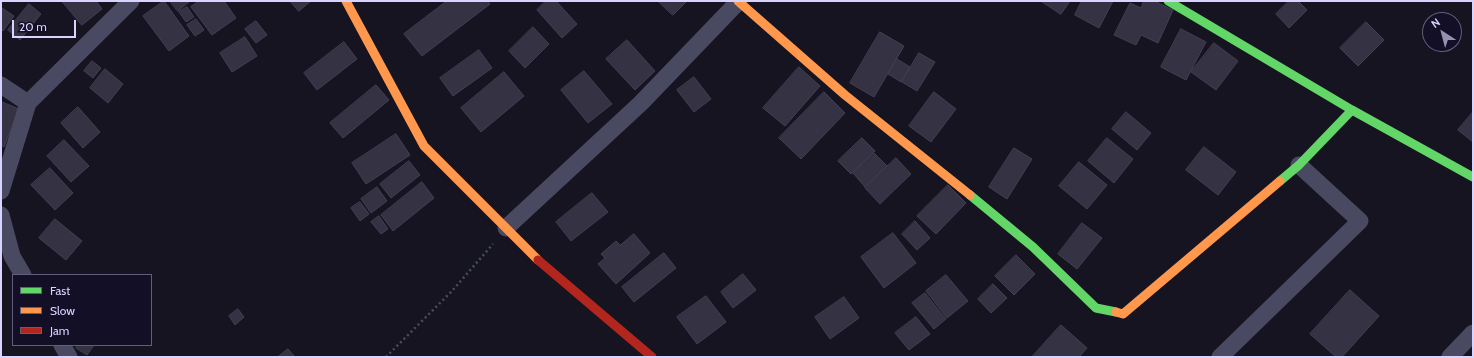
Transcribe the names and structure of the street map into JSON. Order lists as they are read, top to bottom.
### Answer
{
  "legend": ["Fast", "Slow", "Jam"],
  "scale_bar": "20 m",
  "north": "top left"
}
